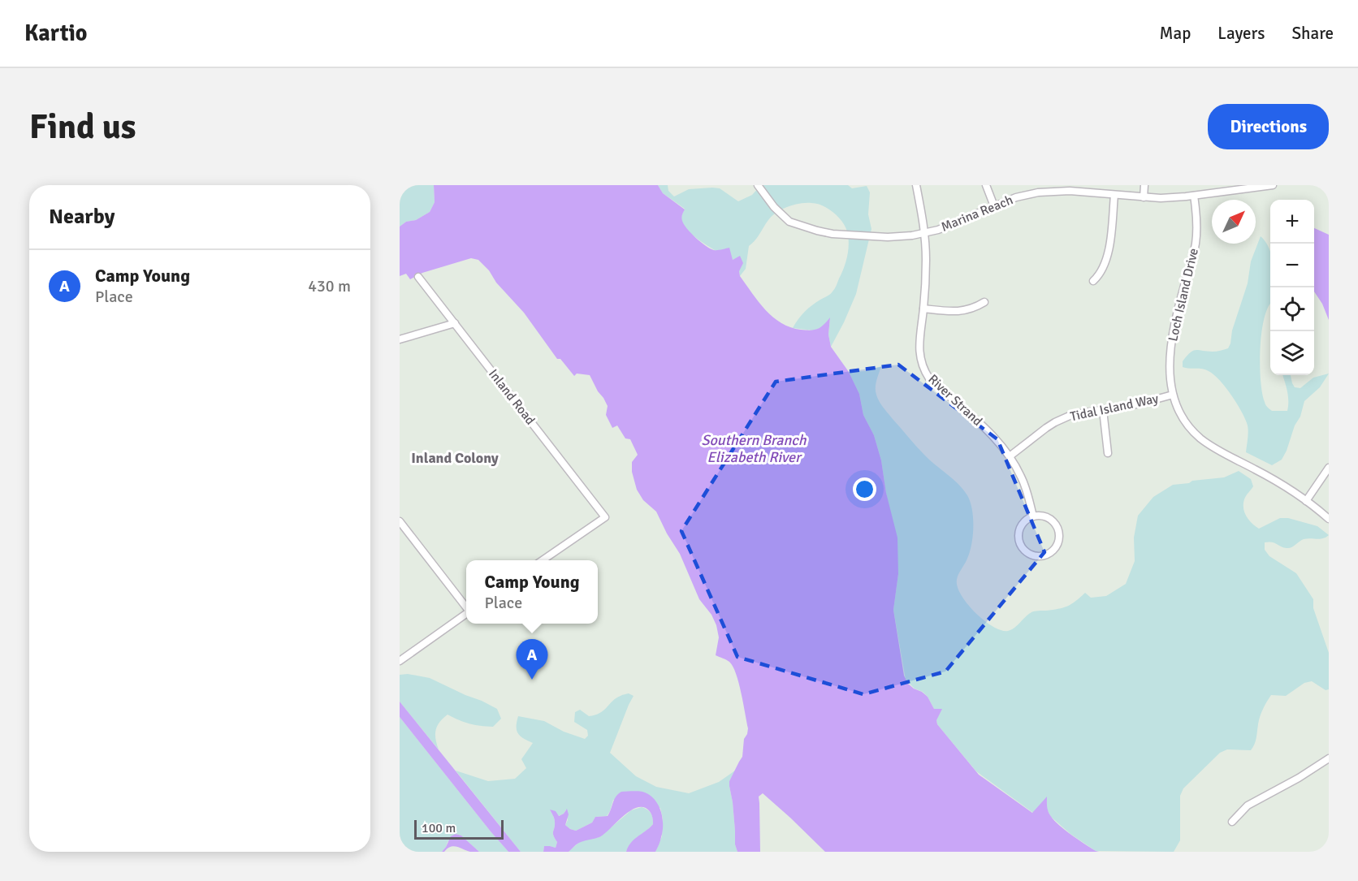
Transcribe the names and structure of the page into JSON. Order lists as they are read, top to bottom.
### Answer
{
  "streets": {
    "street": [
      "Marina Reach",
      "Loch Island Drive",
      "Inland Road",
      "River Strand",
      "Tidal Island Way"
    ]
  },
  "crossings": [
    ["Marina Reach", "Loch Island Drive"],
    ["Marina Reach", "River Strand"],
    ["Loch Island Drive", "Tidal Island Way"],
    ["River Strand", "Tidal Island Way"]
  ],
  "districts": ["Inland Colony"],
  "water": ["Southern Branch Elizabeth River"],
  "scale_bar": "100 m",
  "north": "top right",
  "page": {
    "header": "Kartio",
    "nav": ["Map", "Layers", "Share"],
    "buttons": "Directions",
    "title": "Find us",
    "heading": "Nearby",
    "map_buttons": ["+", "−"],
    "list": [
      {
        "mark": "A",
        "name": "Camp Young",
        "note": "Place",
        "value": "430 m"
      }
    ],
    "popup": ["Camp Young", "Place"],
    "pins": "A",
    "scale": "100 m"
  }
}
